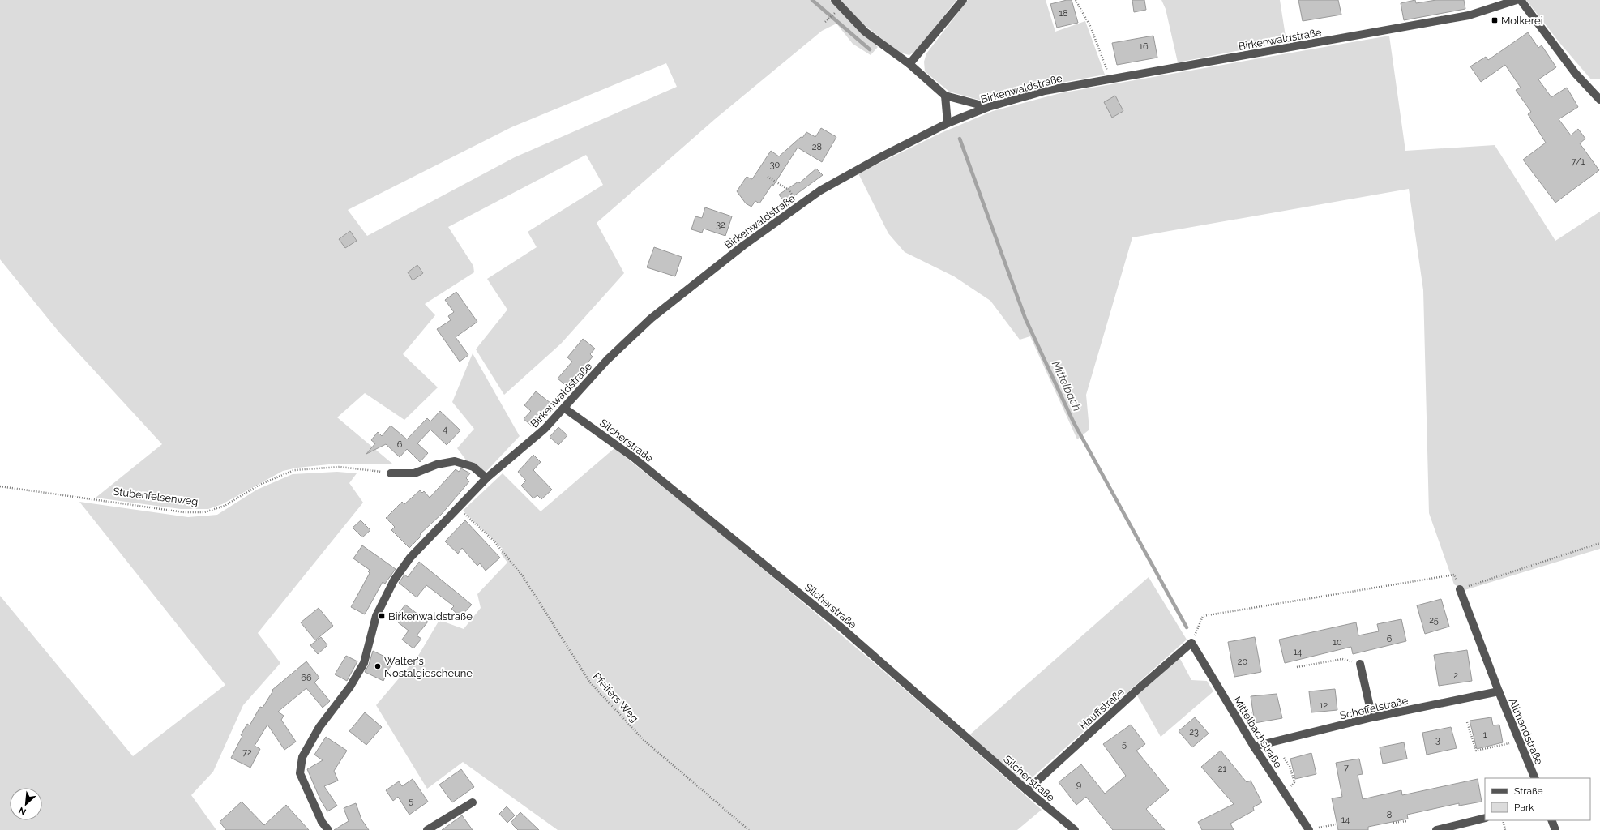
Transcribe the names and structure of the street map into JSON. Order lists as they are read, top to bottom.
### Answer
{
  "streets": {
    "street": [
      "Birkenwaldstraße",
      "Silcherstraße",
      "Scheffelstraße",
      "Hauffstraße",
      "Allmandstraße",
      "Mittelbachstraße"
    ],
    "path": ["Stubenfelsenweg", "Pfeifers Weg"]
  },
  "crossings": [
    ["Birkenwaldstraße", "Silcherstraße"],
    ["Birkenwaldstraße", "Pfeifers Weg"],
    ["Silcherstraße", "Hauffstraße"],
    ["Scheffelstraße", "Allmandstraße"],
    ["Scheffelstraße", "Mittelbachstraße"],
    ["Hauffstraße", "Mittelbachstraße"]
  ],
  "water": ["Mittelbach"],
  "places": {
    "transit": ["Molkerei", "Birkenwaldstraße"],
    "other": ["Walter's Nostalgiescheune"]
  },
  "house_numbers": [
    "18",
    "16",
    "28",
    "7/1",
    "30",
    "32",
    "4",
    "6",
    "25",
    "6",
    "10",
    "14",
    "20",
    "2",
    "66",
    "12",
    "23",
    "1",
    "3",
    "5",
    "72",
    "7",
    "21",
    "9",
    "5",
    "8",
    "14"
  ],
  "legend": ["Straße", "Park"],
  "north": "bottom left"
}
